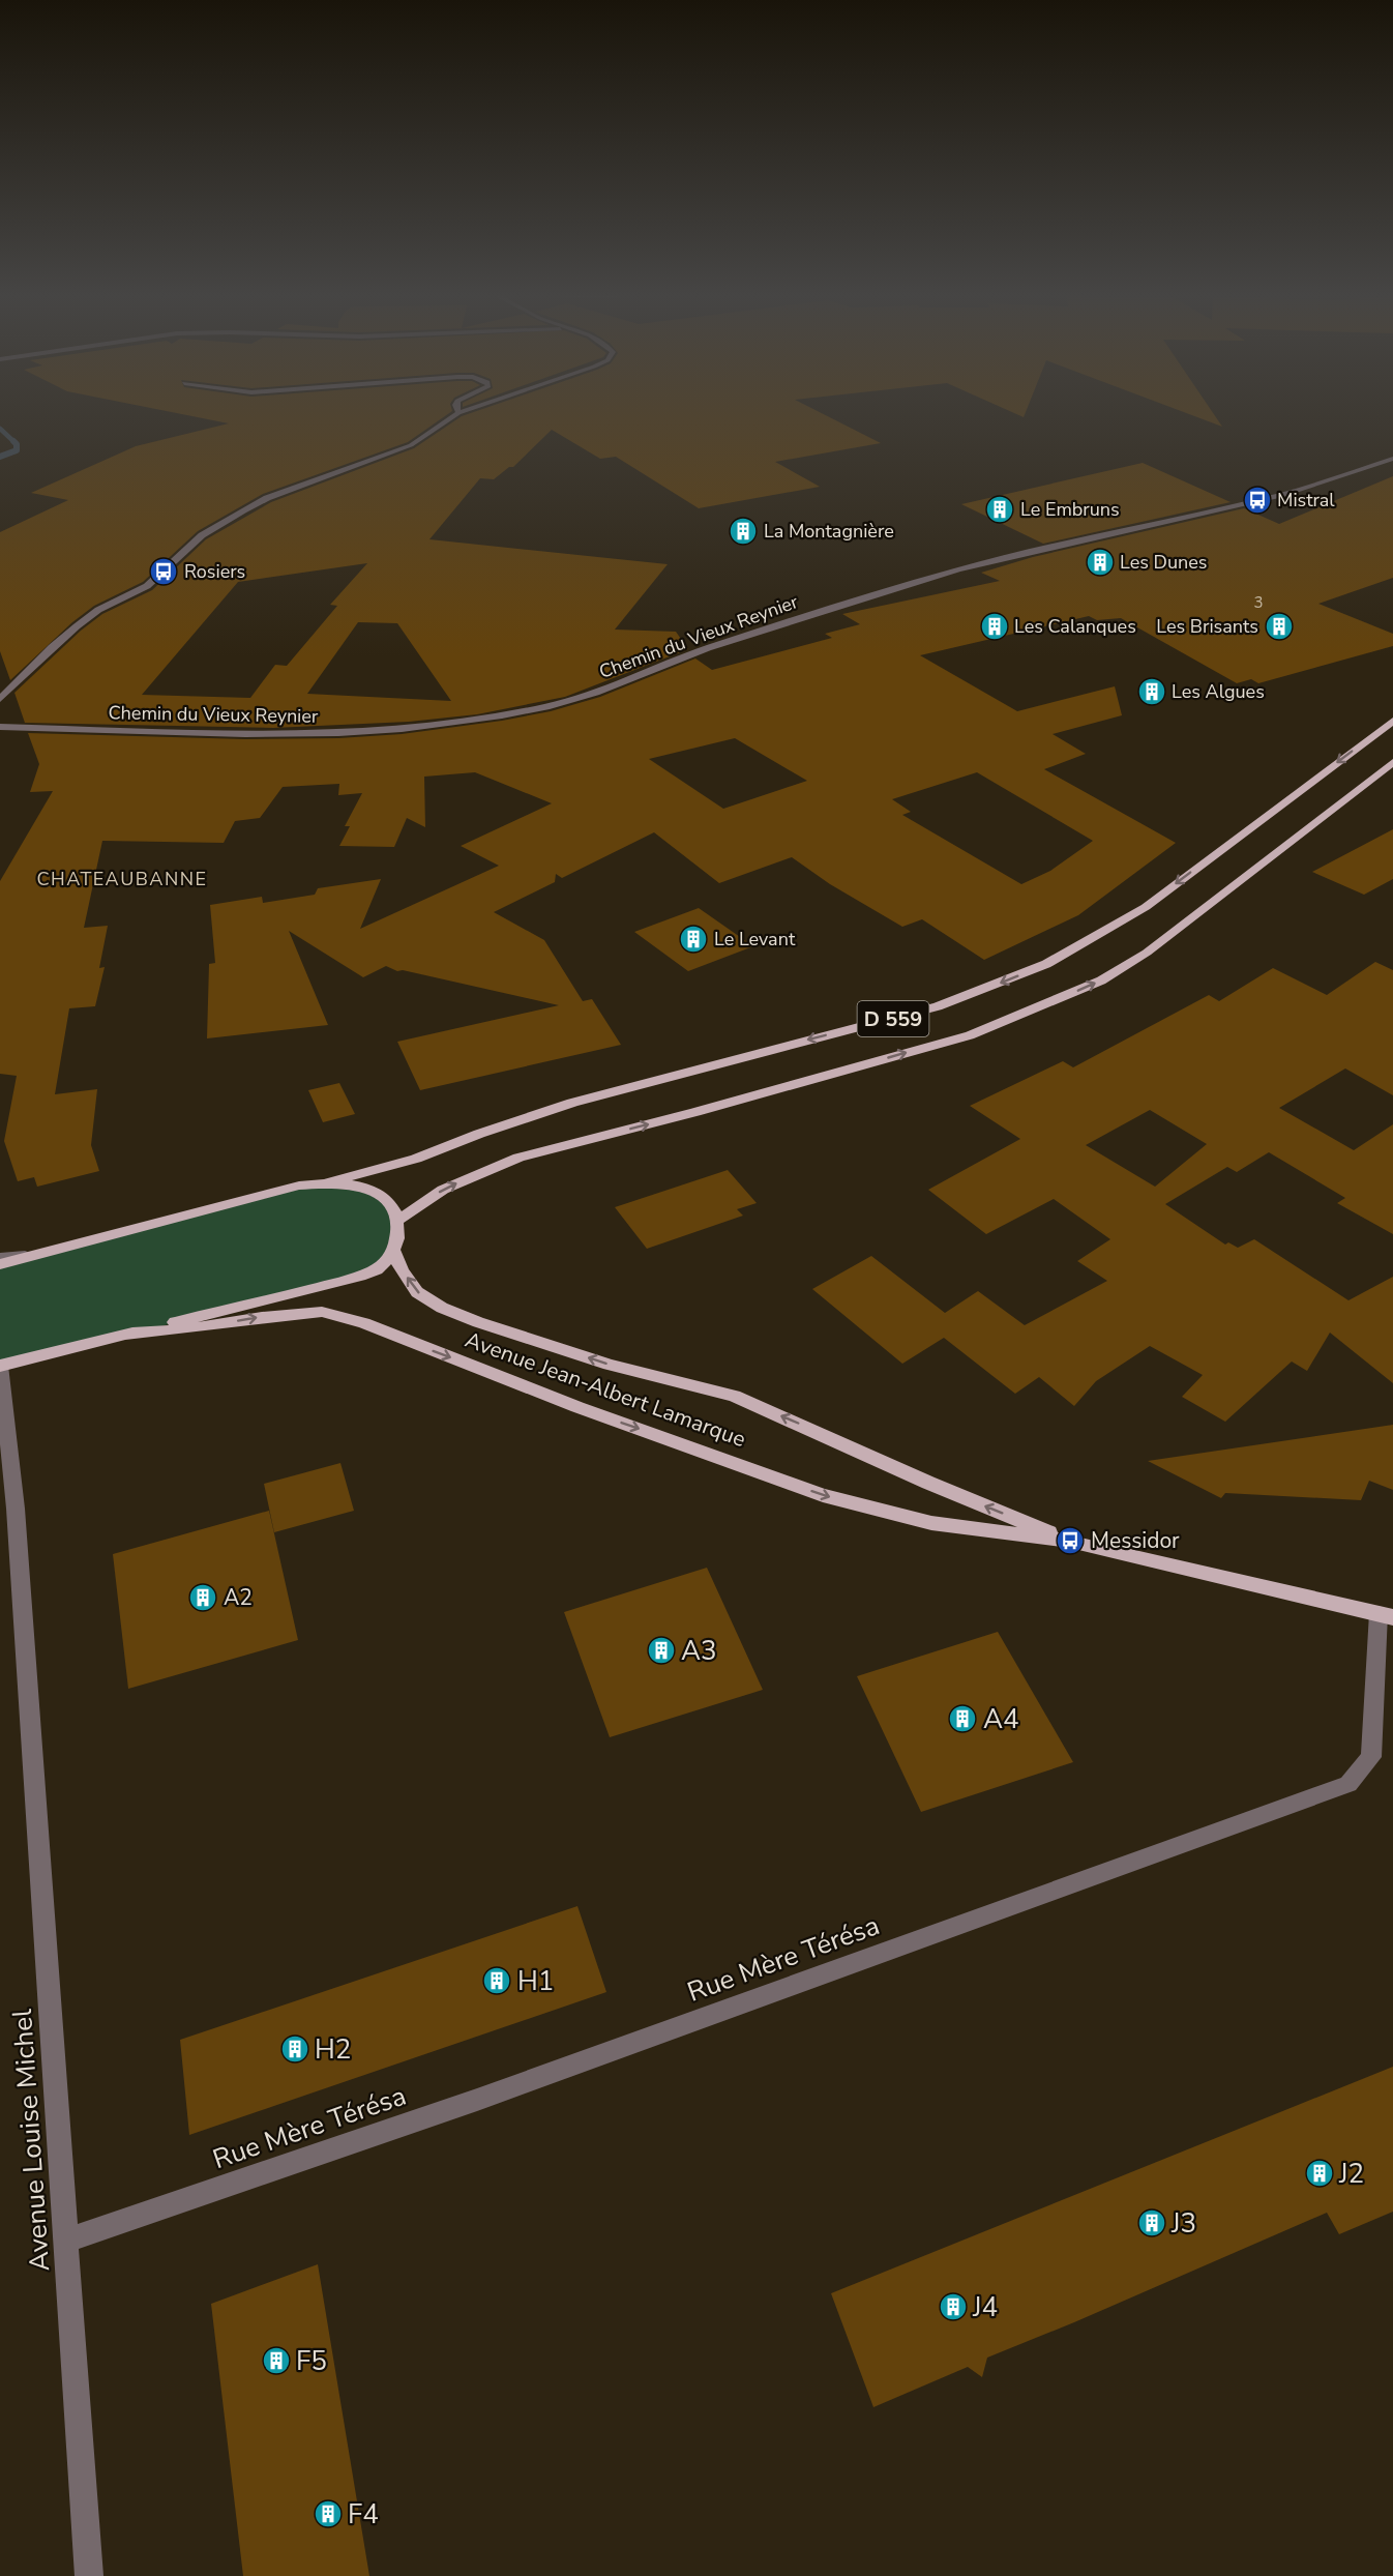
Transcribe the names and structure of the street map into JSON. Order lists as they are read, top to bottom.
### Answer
{
  "streets": {
    "main road": ["D 559", "Avenue Jean-Albert Lamarque"],
    "street": ["Chemin du Vieux Reynier", "Rue Mère Térésa", "Avenue Louise Michel"]
  },
  "crossings": [
    ["Avenue Jean-Albert Lamarque", "Rue Mère Térésa"],
    ["Rue Mère Térésa", "Avenue Louise Michel"]
  ],
  "districts": ["CHATEAUBANNE"],
  "places": {
    "bus stop": ["Mistral", "Rosiers", "Messidor"],
    "building": [
      "Le Embruns",
      "La Montagnière",
      "Les Dunes",
      "Les Calanques",
      "Les Brisants",
      "Les Algues",
      "Le Levant",
      "A2",
      "A3",
      "A4",
      "H1",
      "H2",
      "J2",
      "J3",
      "J4",
      "F5",
      "F4"
    ]
  },
  "house_numbers": ["3"]
}
